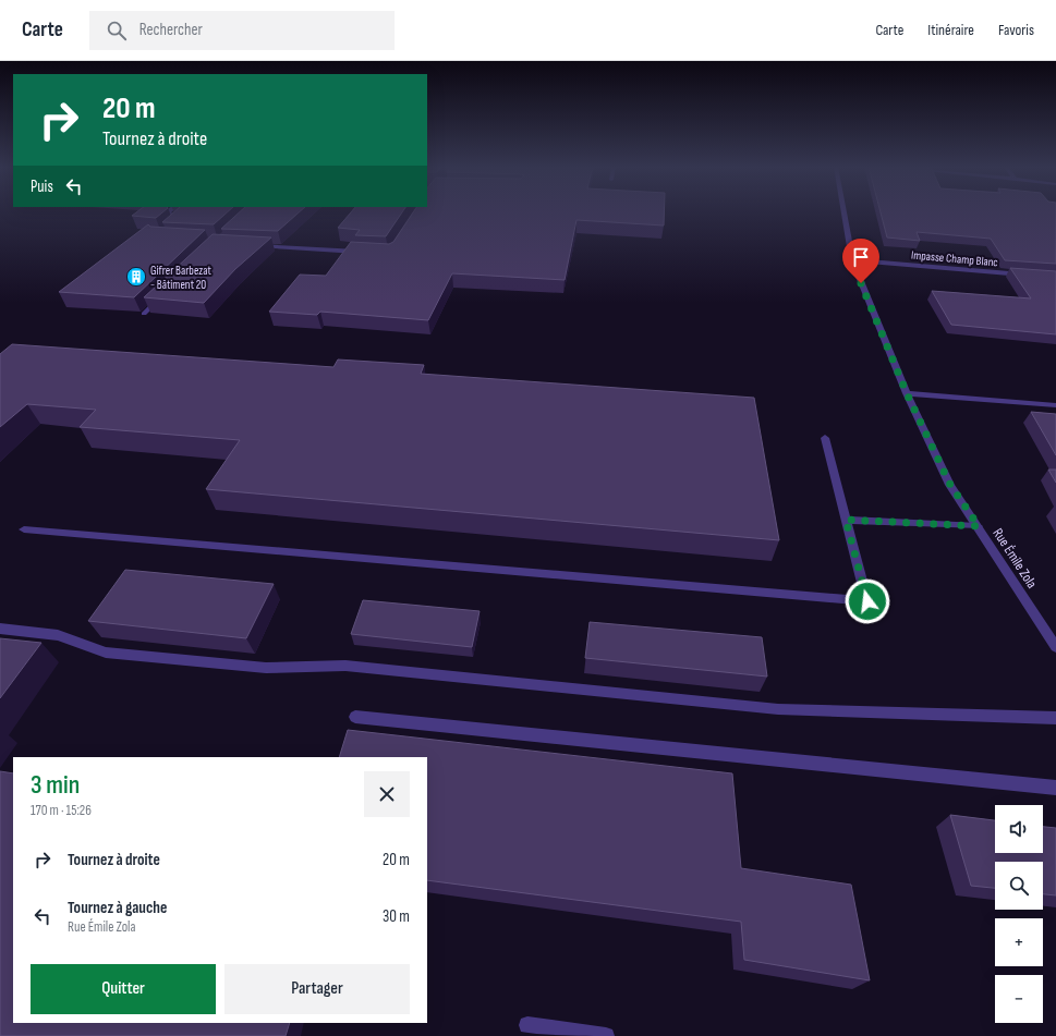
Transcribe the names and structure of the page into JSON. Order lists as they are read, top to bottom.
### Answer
{
  "streets": {
    "street": ["Impasse Champ Blanc", "Rue Émile Zola"]
  },
  "crossings": [
    ["Impasse Champ Blanc", "Rue Émile Zola"]
  ],
  "places": {
    "building": ["Gifrer Barbezat - Bâtiment 20"]
  },
  "page": {
    "header": "Carte",
    "search": "Rechercher",
    "nav": ["Carte", "Itinéraire", "Favoris"],
    "turn": ["20 m", "Tournez à droite"],
    "then": "Puis",
    "heading": ["3 min", "170 m · 15:26"],
    "map_buttons": ["+", "−"],
    "list": [
      {
        "name": "Tournez à droite",
        "value": "20 m"
      },
      {
        "name": "Tournez à gauche",
        "note": "Rue Émile Zola",
        "value": "30 m"
      }
    ],
    "buttons": ["Quitter", "Partager"]
  }
}
